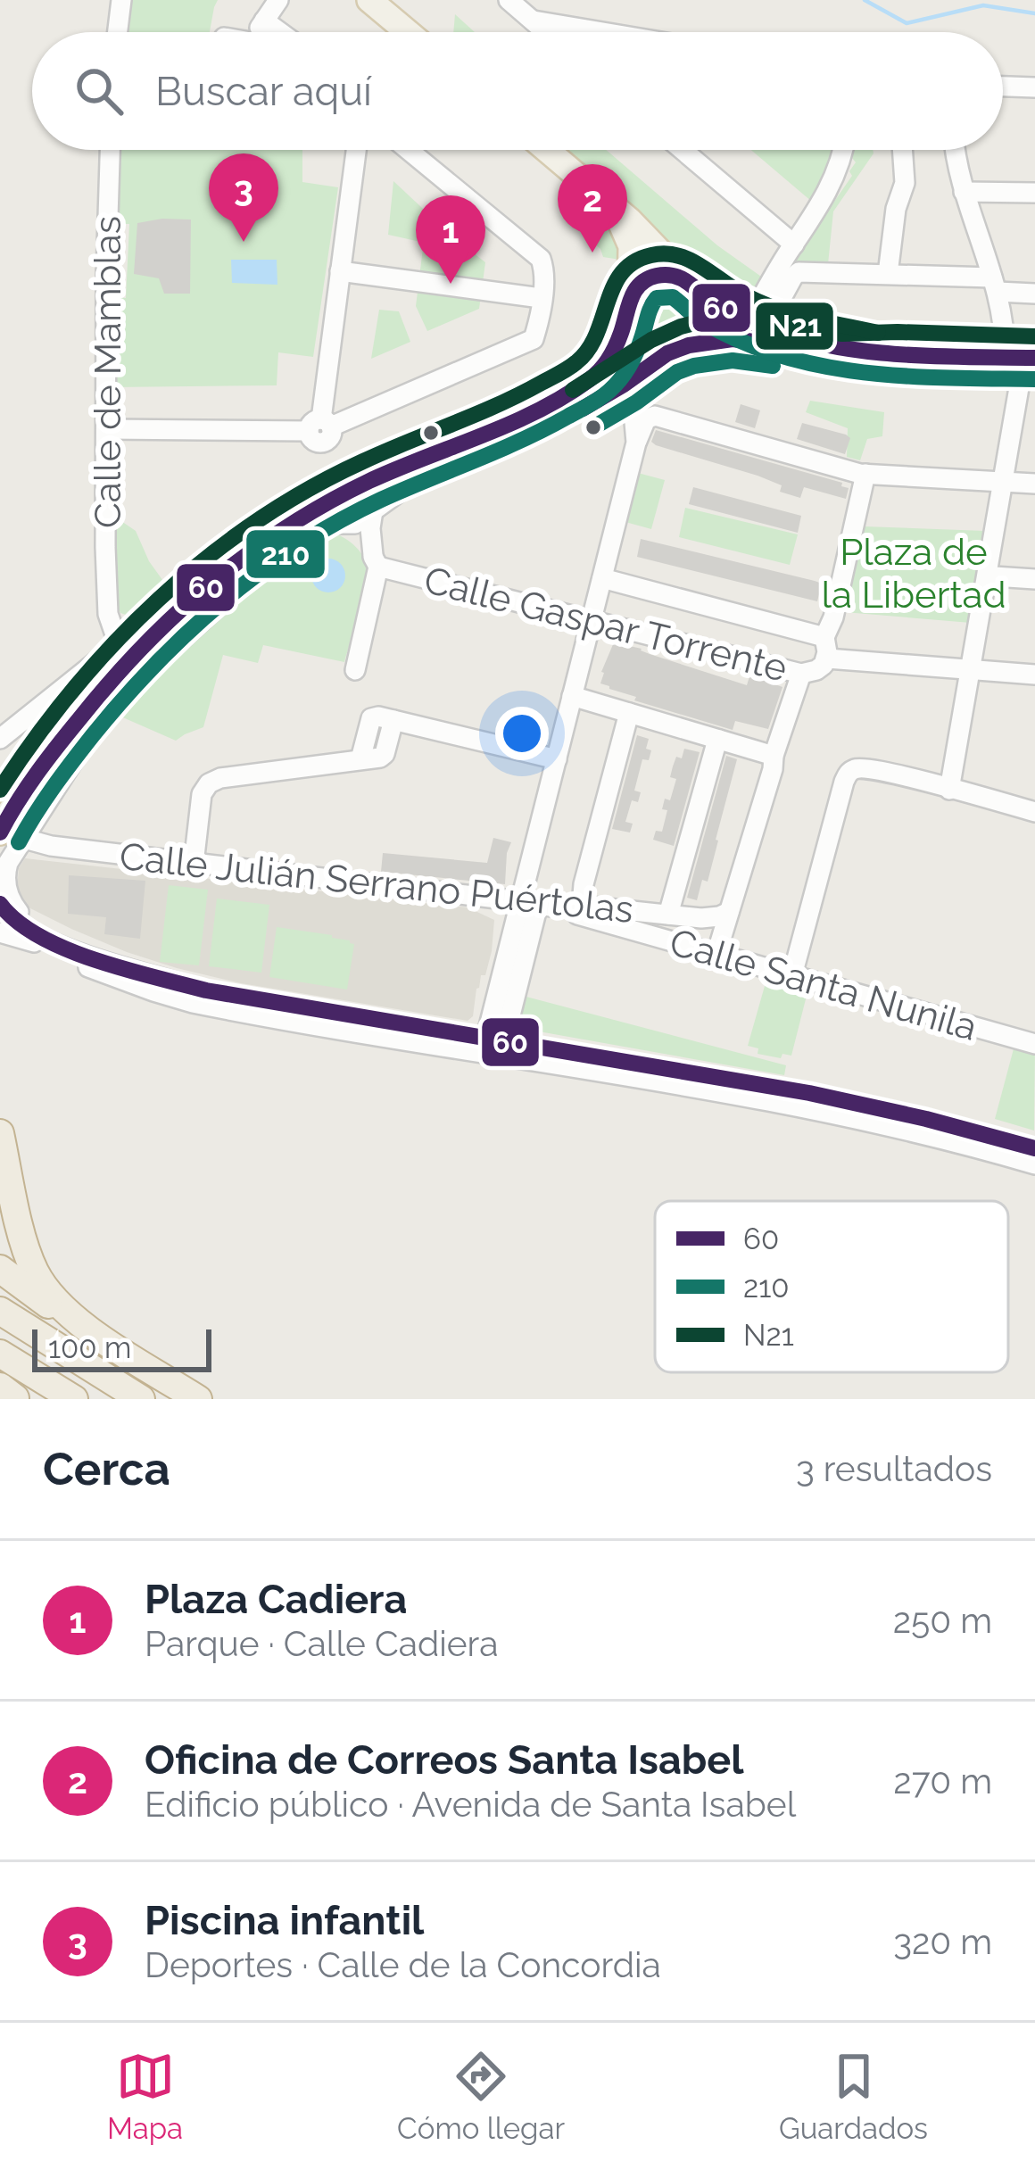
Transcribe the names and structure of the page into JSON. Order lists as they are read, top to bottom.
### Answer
{
  "streets": {
    "street": [
      "Calle de Mamblas",
      "Calle Gaspar Torrente",
      "Calle Julián Serrano Puértolas",
      "Calle Santa Nunila"
    ]
  },
  "crossings": [
    ["Calle Julián Serrano Puértolas", "Calle Santa Nunila"]
  ],
  "parks": ["Plaza de la Libertad"],
  "lines": ["transit line N21", "transit line 60", "transit line 210"],
  "legend": ["60", "210", "N21"],
  "scale_bar": "100 m",
  "page": {
    "search": "Buscar aquí",
    "pins": ["3", "2", "1"],
    "scale": "100 m",
    "heading": ["Cerca", "3 resultados"],
    "list": [
      {
        "mark": "1",
        "name": "Plaza Cadiera",
        "note": "Parque · Calle Cadiera",
        "value": "250 m"
      },
      {
        "mark": "2",
        "name": "Oficina de Correos Santa Isabel",
        "note": "Edificio público · Avenida de Santa Isabel",
        "value": "270 m"
      },
      {
        "mark": "3",
        "name": "Piscina infantil",
        "note": "Deportes · Calle de la Concordia",
        "value": "320 m"
      }
    ],
    "nav": ["Mapa", "Cómo llegar", "Guardados"]
  }
}
